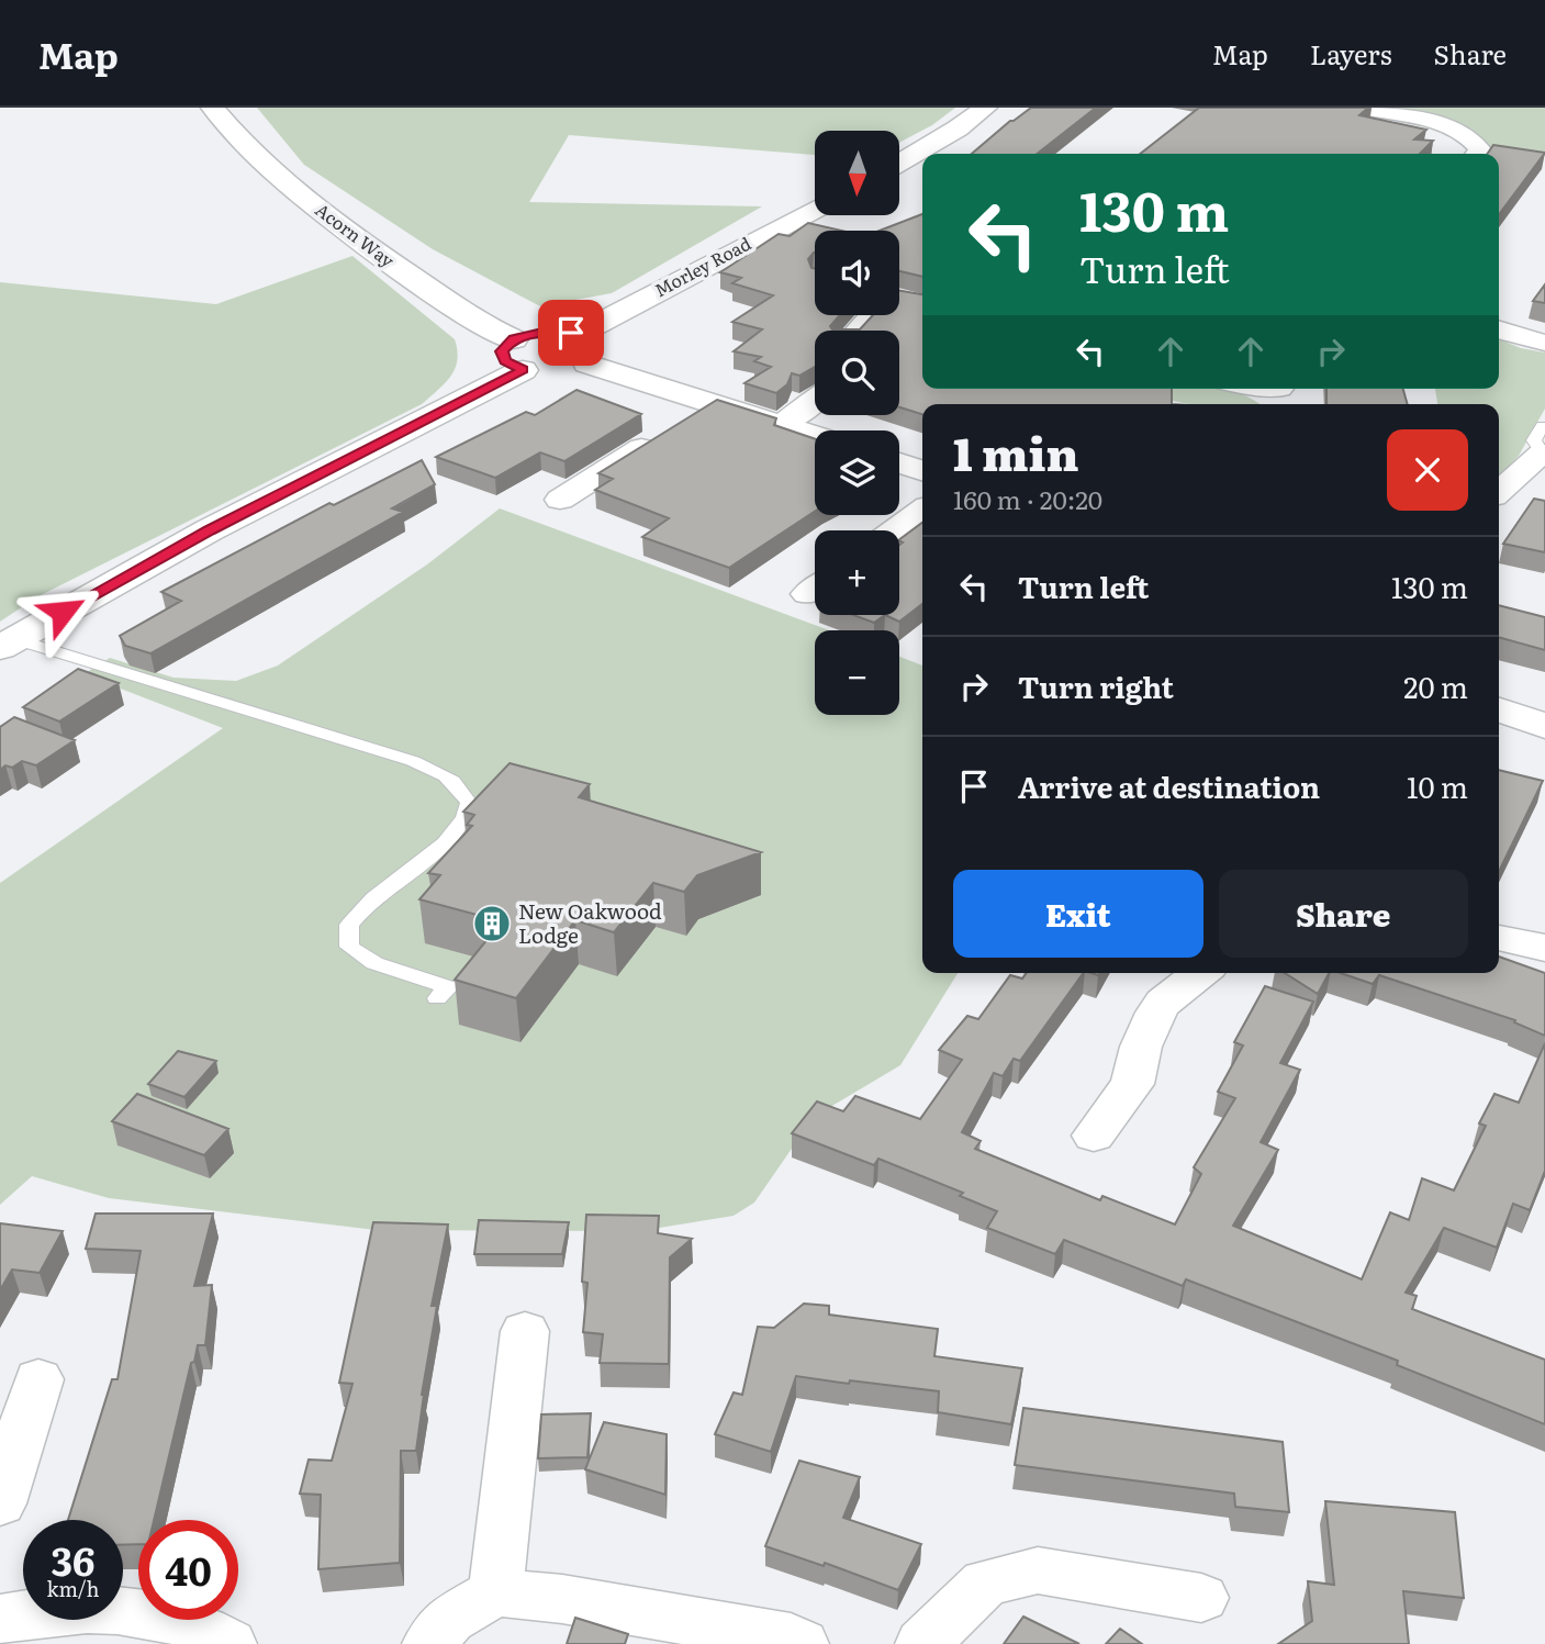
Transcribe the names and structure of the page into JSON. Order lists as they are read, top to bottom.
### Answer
{
  "streets": {
    "street": ["Acorn Way", "Morley Road"]
  },
  "crossings": [
    ["Acorn Way", "Morley Road"]
  ],
  "places": {
    "building": ["New Oakwood Lodge"]
  },
  "north": "bottom",
  "page": {
    "header": "Map",
    "nav": ["Map", "Layers", "Share"],
    "map_buttons": ["+", "−"],
    "turn": ["130 m", "Turn left"],
    "heading": ["1 min", "160 m · 20:20"],
    "list": [
      {
        "name": "Turn left",
        "value": "130 m"
      },
      {
        "name": "Turn right",
        "value": "20 m"
      },
      {
        "name": "Arrive at destination",
        "value": "10 m"
      }
    ],
    "buttons": ["Exit", "Share"],
    "speed": "36 km/h",
    "limit": "40"
  }
}
